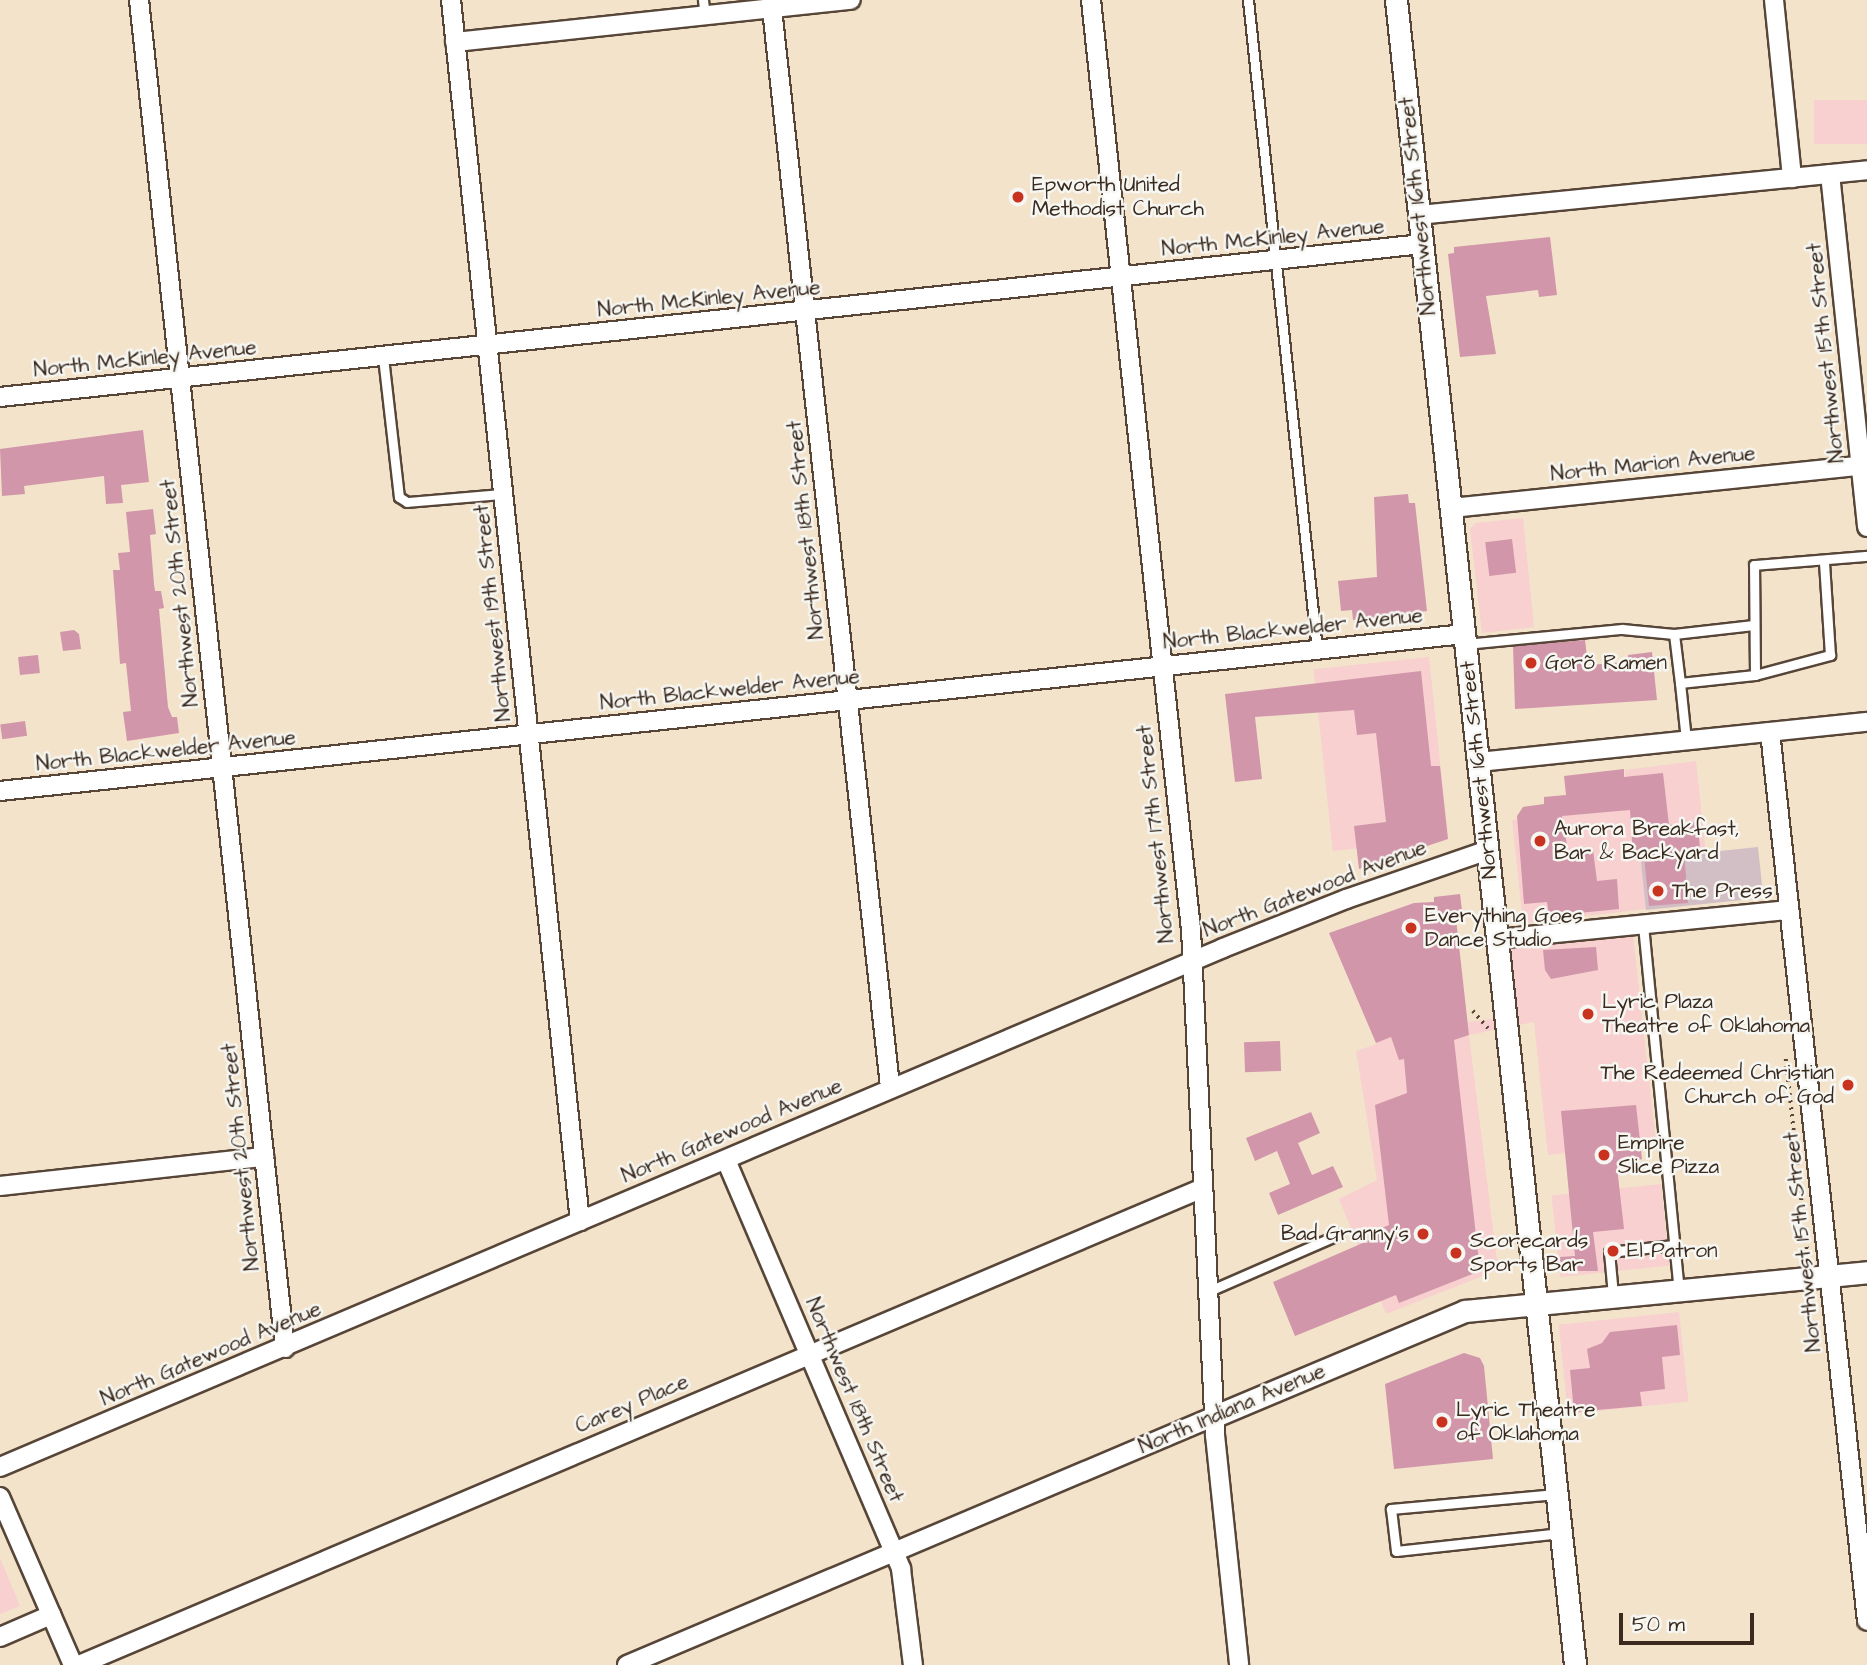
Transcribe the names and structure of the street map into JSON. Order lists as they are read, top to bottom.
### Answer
{
  "streets": {
    "street": [
      "Northwest 16th Street",
      "North McKinley Avenue",
      "Northwest 15th Street",
      "North Marion Avenue",
      "Northwest 18th Street",
      "Northwest 20th Street",
      "Northwest 19th Street",
      "North Blackwelder Avenue",
      "Northwest 17th Street",
      "North Gatewood Avenue",
      "Carey Place",
      "North Indiana Avenue"
    ]
  },
  "crossings": [
    ["Northwest 16th Street", "North McKinley Avenue"],
    ["Northwest 16th Street", "North Marion Avenue"],
    ["Northwest 16th Street", "North Blackwelder Avenue"],
    ["Northwest 16th Street", "North Gatewood Avenue"],
    ["Northwest 16th Street", "North Indiana Avenue"],
    ["North McKinley Avenue", "Northwest 18th Street"],
    ["North McKinley Avenue", "Northwest 20th Street"],
    ["North McKinley Avenue", "Northwest 19th Street"],
    ["North McKinley Avenue", "Northwest 17th Street"],
    ["Northwest 15th Street", "North Marion Avenue"],
    ["Northwest 15th Street", "North Indiana Avenue"],
    ["Northwest 18th Street", "North Blackwelder Avenue"],
    ["Northwest 18th Street", "North Gatewood Avenue"],
    ["Northwest 18th Street", "Carey Place"],
    ["Northwest 18th Street", "North Indiana Avenue"],
    ["Northwest 20th Street", "North Blackwelder Avenue"],
    ["Northwest 20th Street", "North Gatewood Avenue"],
    ["Northwest 19th Street", "North Blackwelder Avenue"],
    ["Northwest 19th Street", "North Gatewood Avenue"],
    ["North Blackwelder Avenue", "Northwest 17th Street"],
    ["Northwest 17th Street", "North Gatewood Avenue"],
    ["Northwest 17th Street", "Carey Place"],
    ["Northwest 17th Street", "North Indiana Avenue"]
  ],
  "places": [
    "Epworth United Methodist Church",
    "Gorõ Ramen",
    "Aurora Breakfast, Bar & Backyard",
    "The Press",
    "Everything Goes Dance Studio",
    "Lyric Plaza Theatre of Oklahoma",
    "The Redeemed Christian Church of God",
    "Empire Slice Pizza",
    "Bad Granny's",
    "El Patron",
    "Scorecards Sports Bar",
    "Lyric Theatre of Oklahoma"
  ],
  "scale_bar": "50 m"
}
